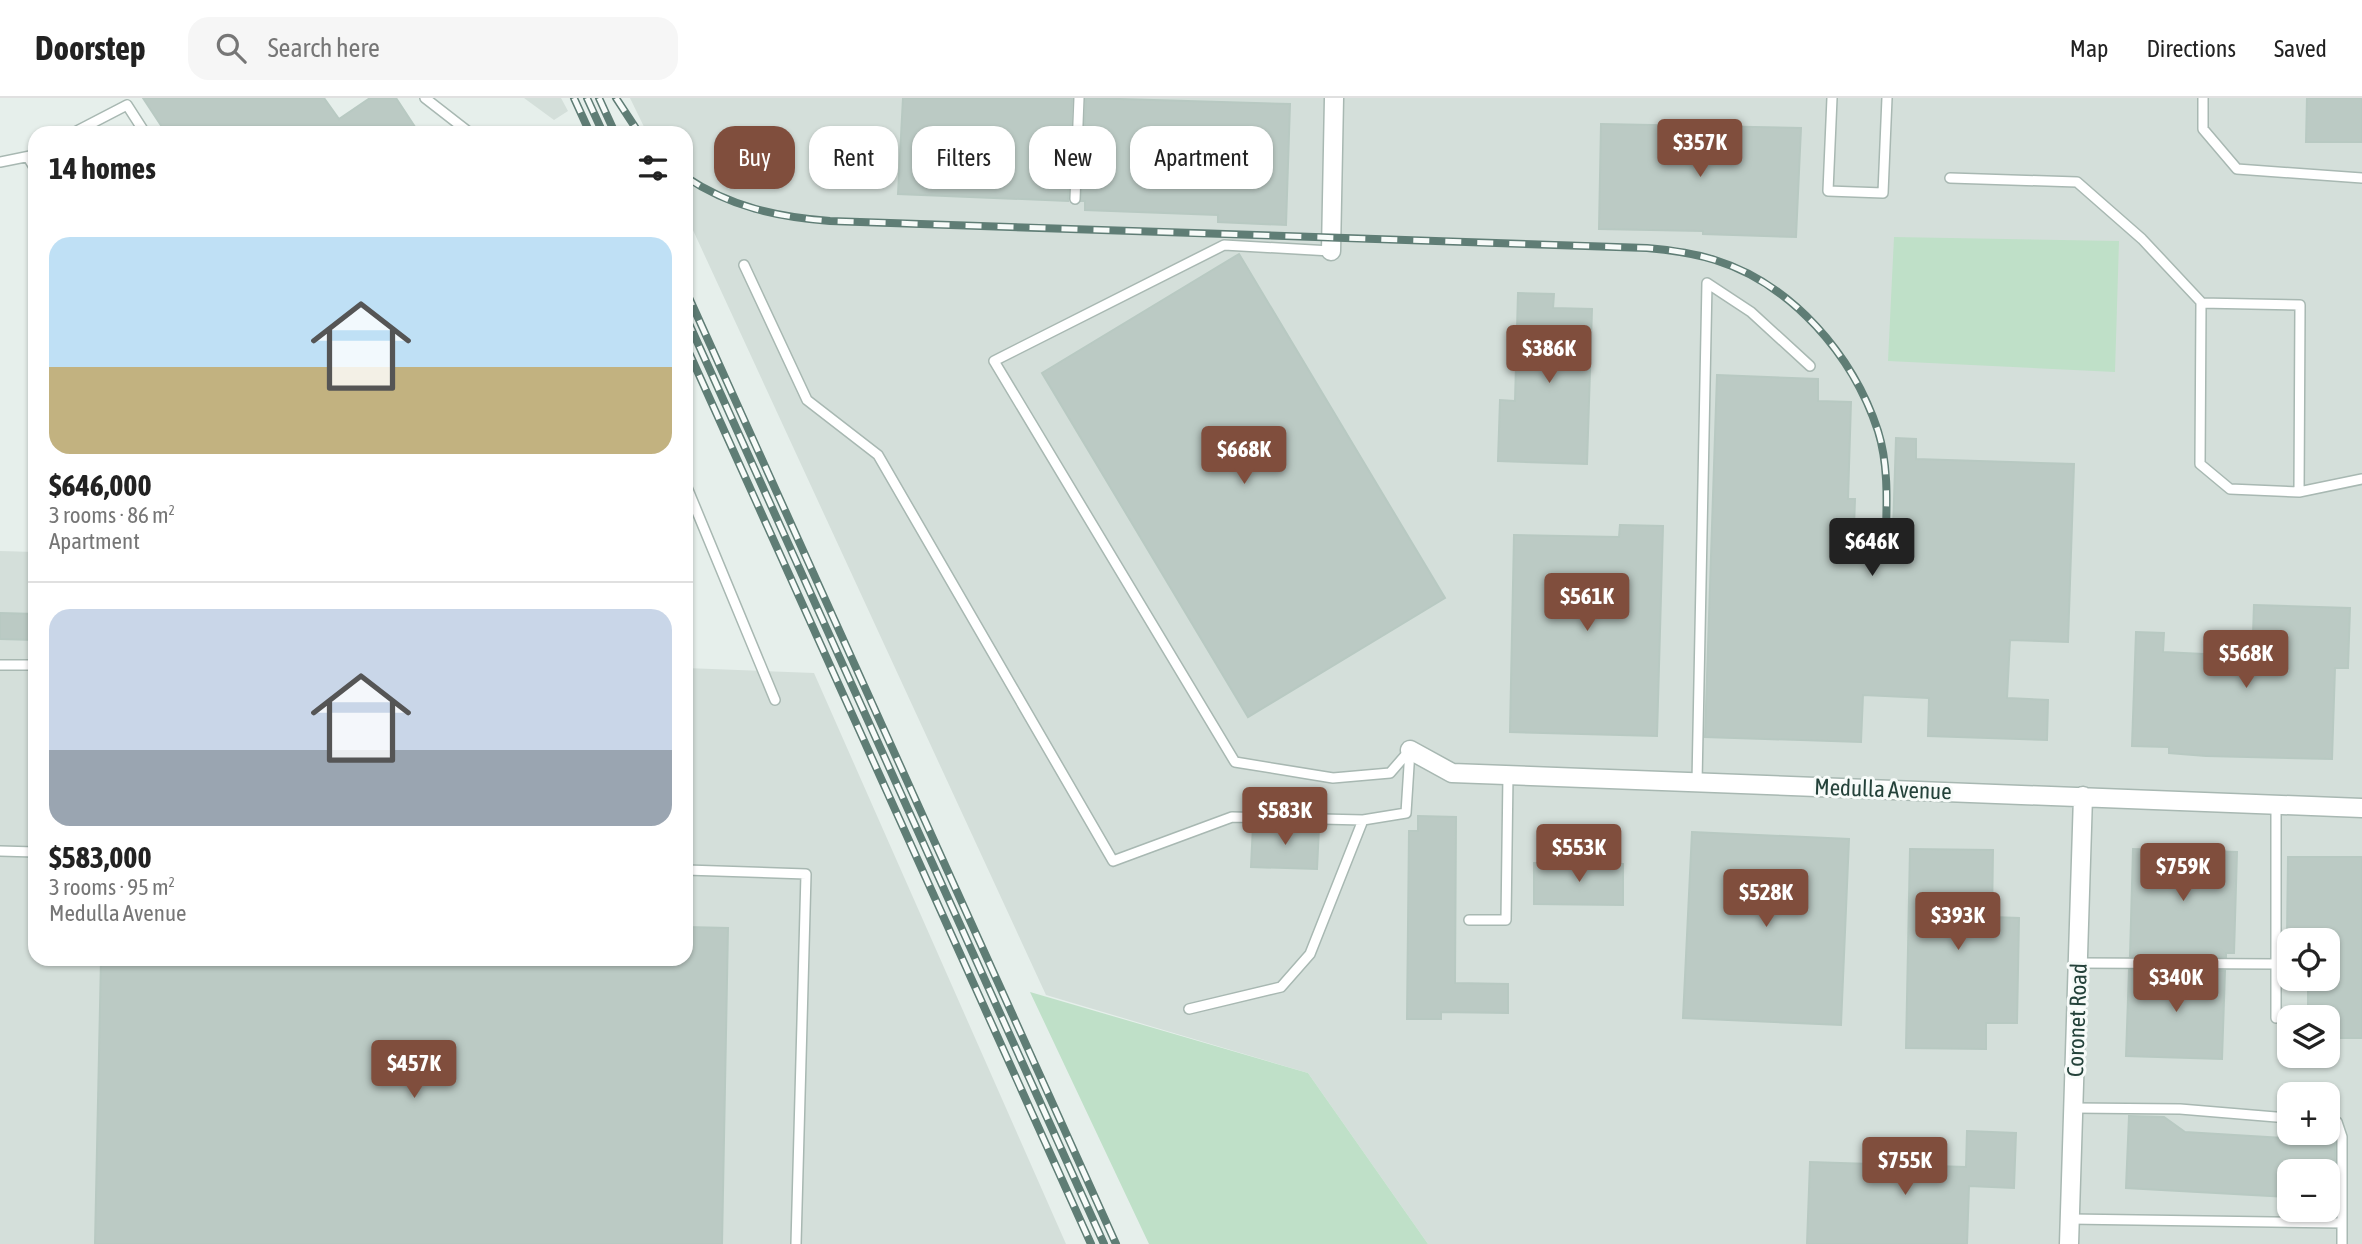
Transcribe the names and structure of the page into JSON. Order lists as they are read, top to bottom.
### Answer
{
  "streets": {
    "street": ["Medulla Avenue", "Coronet Road"]
  },
  "crossings": [
    ["Medulla Avenue", "Coronet Road"]
  ],
  "page": {
    "header": "Doorstep",
    "search": "Search here",
    "nav": ["Map", "Directions", "Saved"],
    "price": [
      "$357K",
      "$386K",
      "$668K",
      "$646K",
      "$561K",
      "$568K",
      "$583K",
      "$553K",
      "$759K",
      "$528K",
      "$393K",
      "$340K",
      "$457K",
      "$755K"
    ],
    "chip": [
      "Buy",
      "Rent",
      "Filters",
      "New",
      "Apartment"
    ],
    "heading": "14 homes",
    "list": [
      {
        "name": "$646,000",
        "note": "3 rooms · 86 m² · Apartment"
      },
      {
        "name": "$583,000",
        "note": "3 rooms · 95 m² · Medulla Avenue"
      }
    ],
    "map_buttons": ["+", "−"]
  }
}
